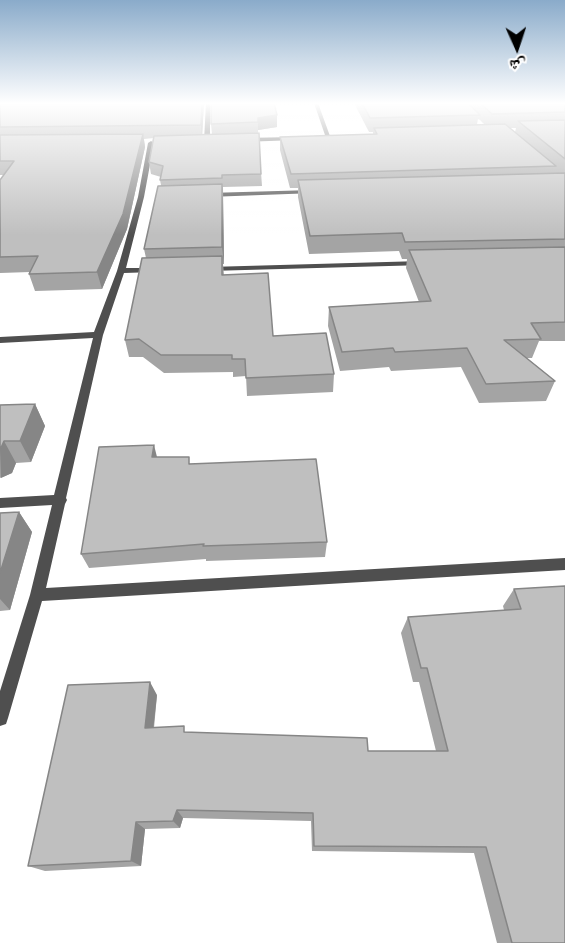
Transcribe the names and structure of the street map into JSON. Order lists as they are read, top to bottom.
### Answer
{
  "north": "bottom"
}
